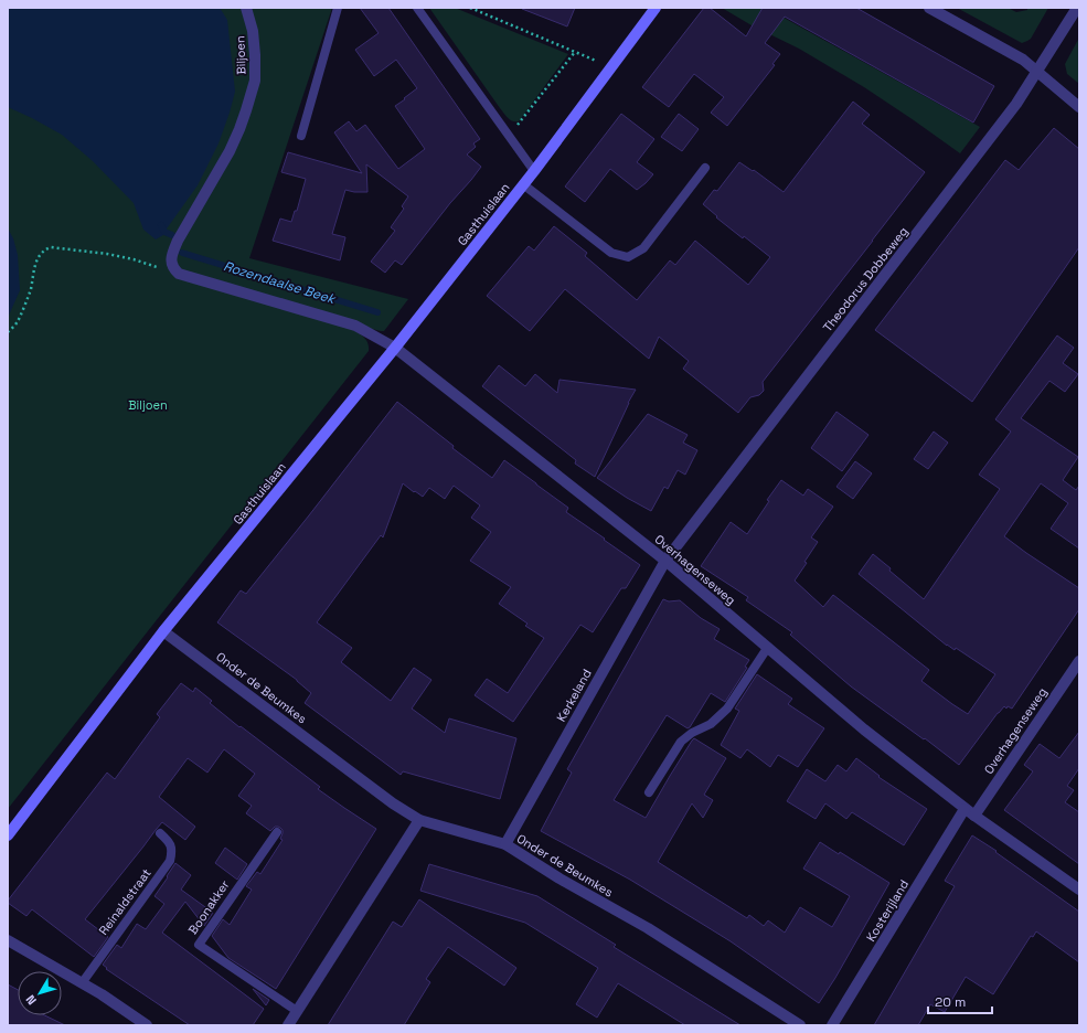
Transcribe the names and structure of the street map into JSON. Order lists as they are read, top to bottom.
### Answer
{
  "streets": {
    "street": [
      "Biljoen",
      "Gasthuislaan",
      "Theodorus Dobbeweg",
      "Overhagenseweg",
      "Onder de Beumkes",
      "Kerkeland",
      "Kosterijland"
    ],
    "lane": ["Reinaldstraat", "Boonakker"]
  },
  "crossings": [
    ["Gasthuislaan", "Overhagenseweg"],
    ["Gasthuislaan", "Onder de Beumkes"],
    ["Theodorus Dobbeweg", "Overhagenseweg"],
    ["Theodorus Dobbeweg", "Kerkeland"],
    ["Overhagenseweg", "Kerkeland"],
    ["Overhagenseweg", "Kosterijland"],
    ["Onder de Beumkes", "Kerkeland"]
  ],
  "water": ["Rozendaalse Beek"],
  "parks": ["Biljoen"],
  "scale_bar": "20 m",
  "north": "bottom left"
}
